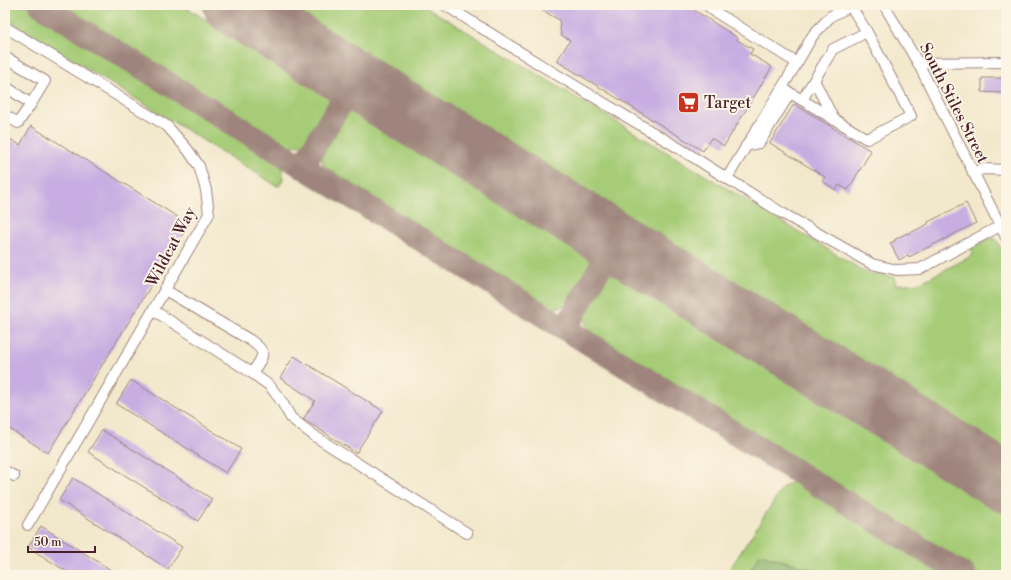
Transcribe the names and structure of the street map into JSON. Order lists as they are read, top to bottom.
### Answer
{
  "streets": {
    "street": ["South Stiles Street", "Wildcat Way"]
  },
  "places": {
    "supermarket": ["Target"]
  },
  "scale_bar": "50 m"
}
